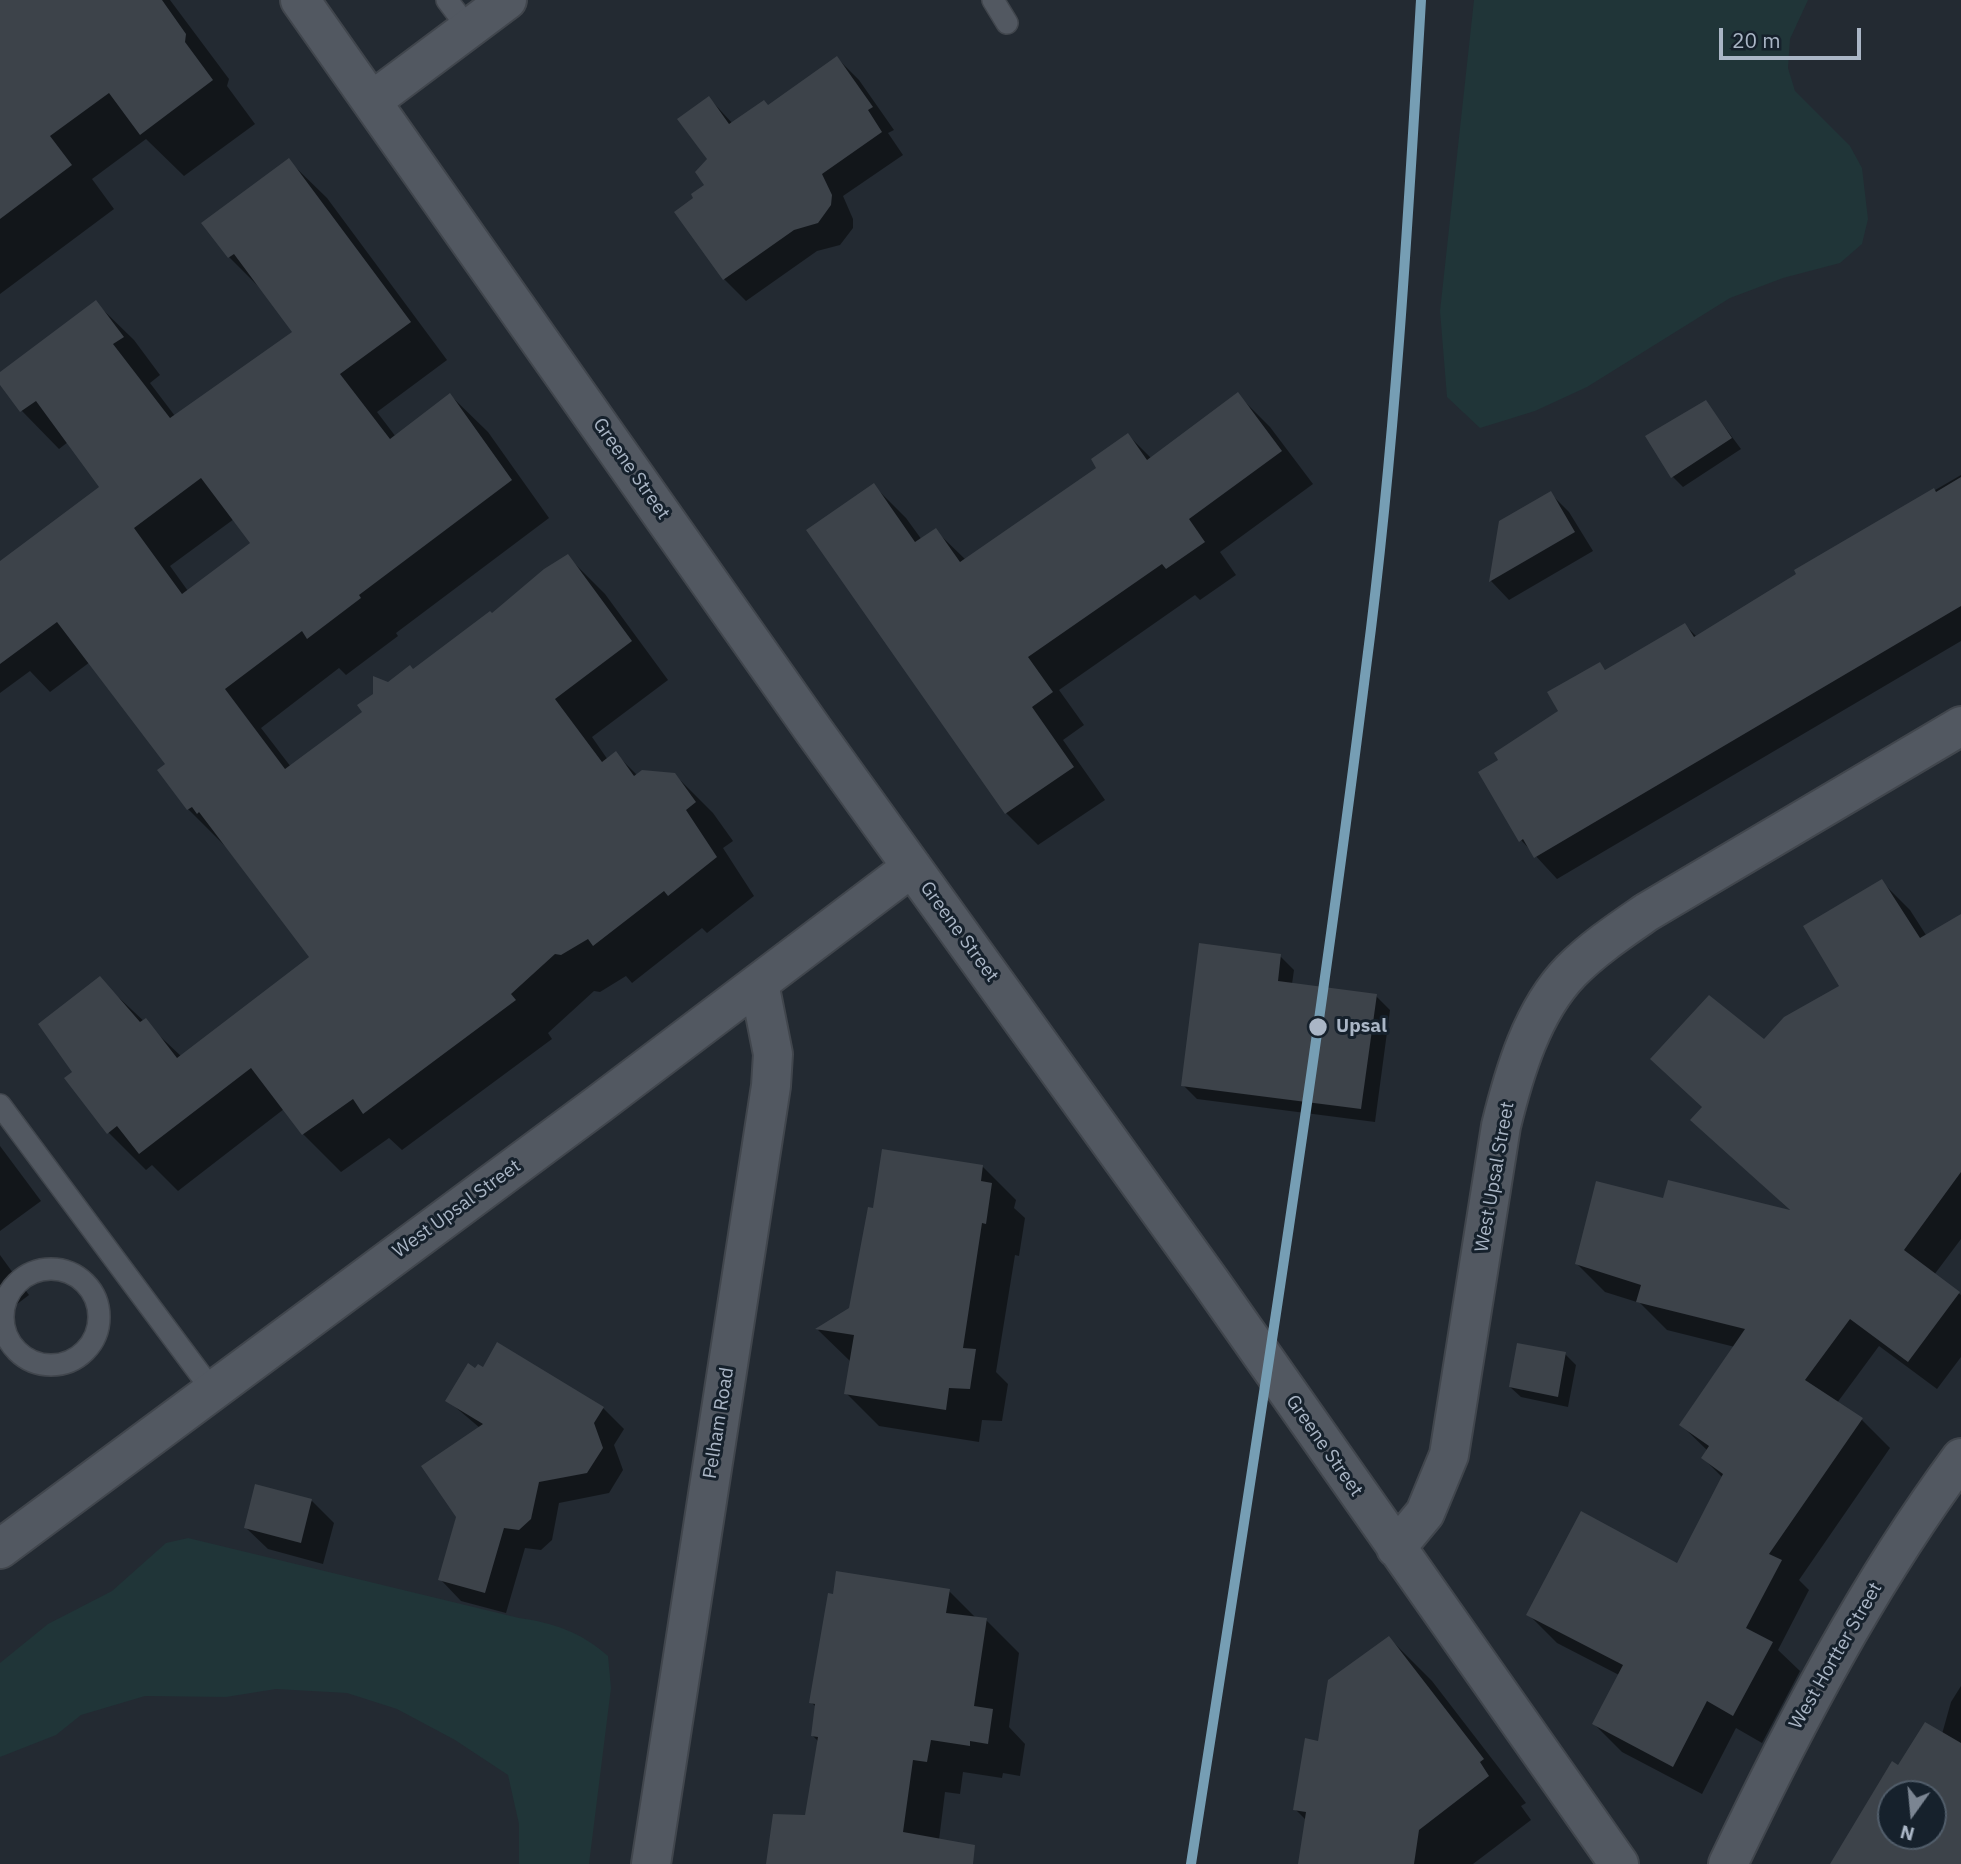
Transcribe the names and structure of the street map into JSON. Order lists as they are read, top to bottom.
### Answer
{
  "streets": {
    "street": [
      "Greene Street",
      "West Upsal Street",
      "Pelham Road",
      "West Hortter Street"
    ]
  },
  "crossings": [
    ["Greene Street", "West Upsal Street"],
    ["West Upsal Street", "Pelham Road"]
  ],
  "places": ["Upsal"],
  "scale_bar": "20 m",
  "north": "bottom"
}
